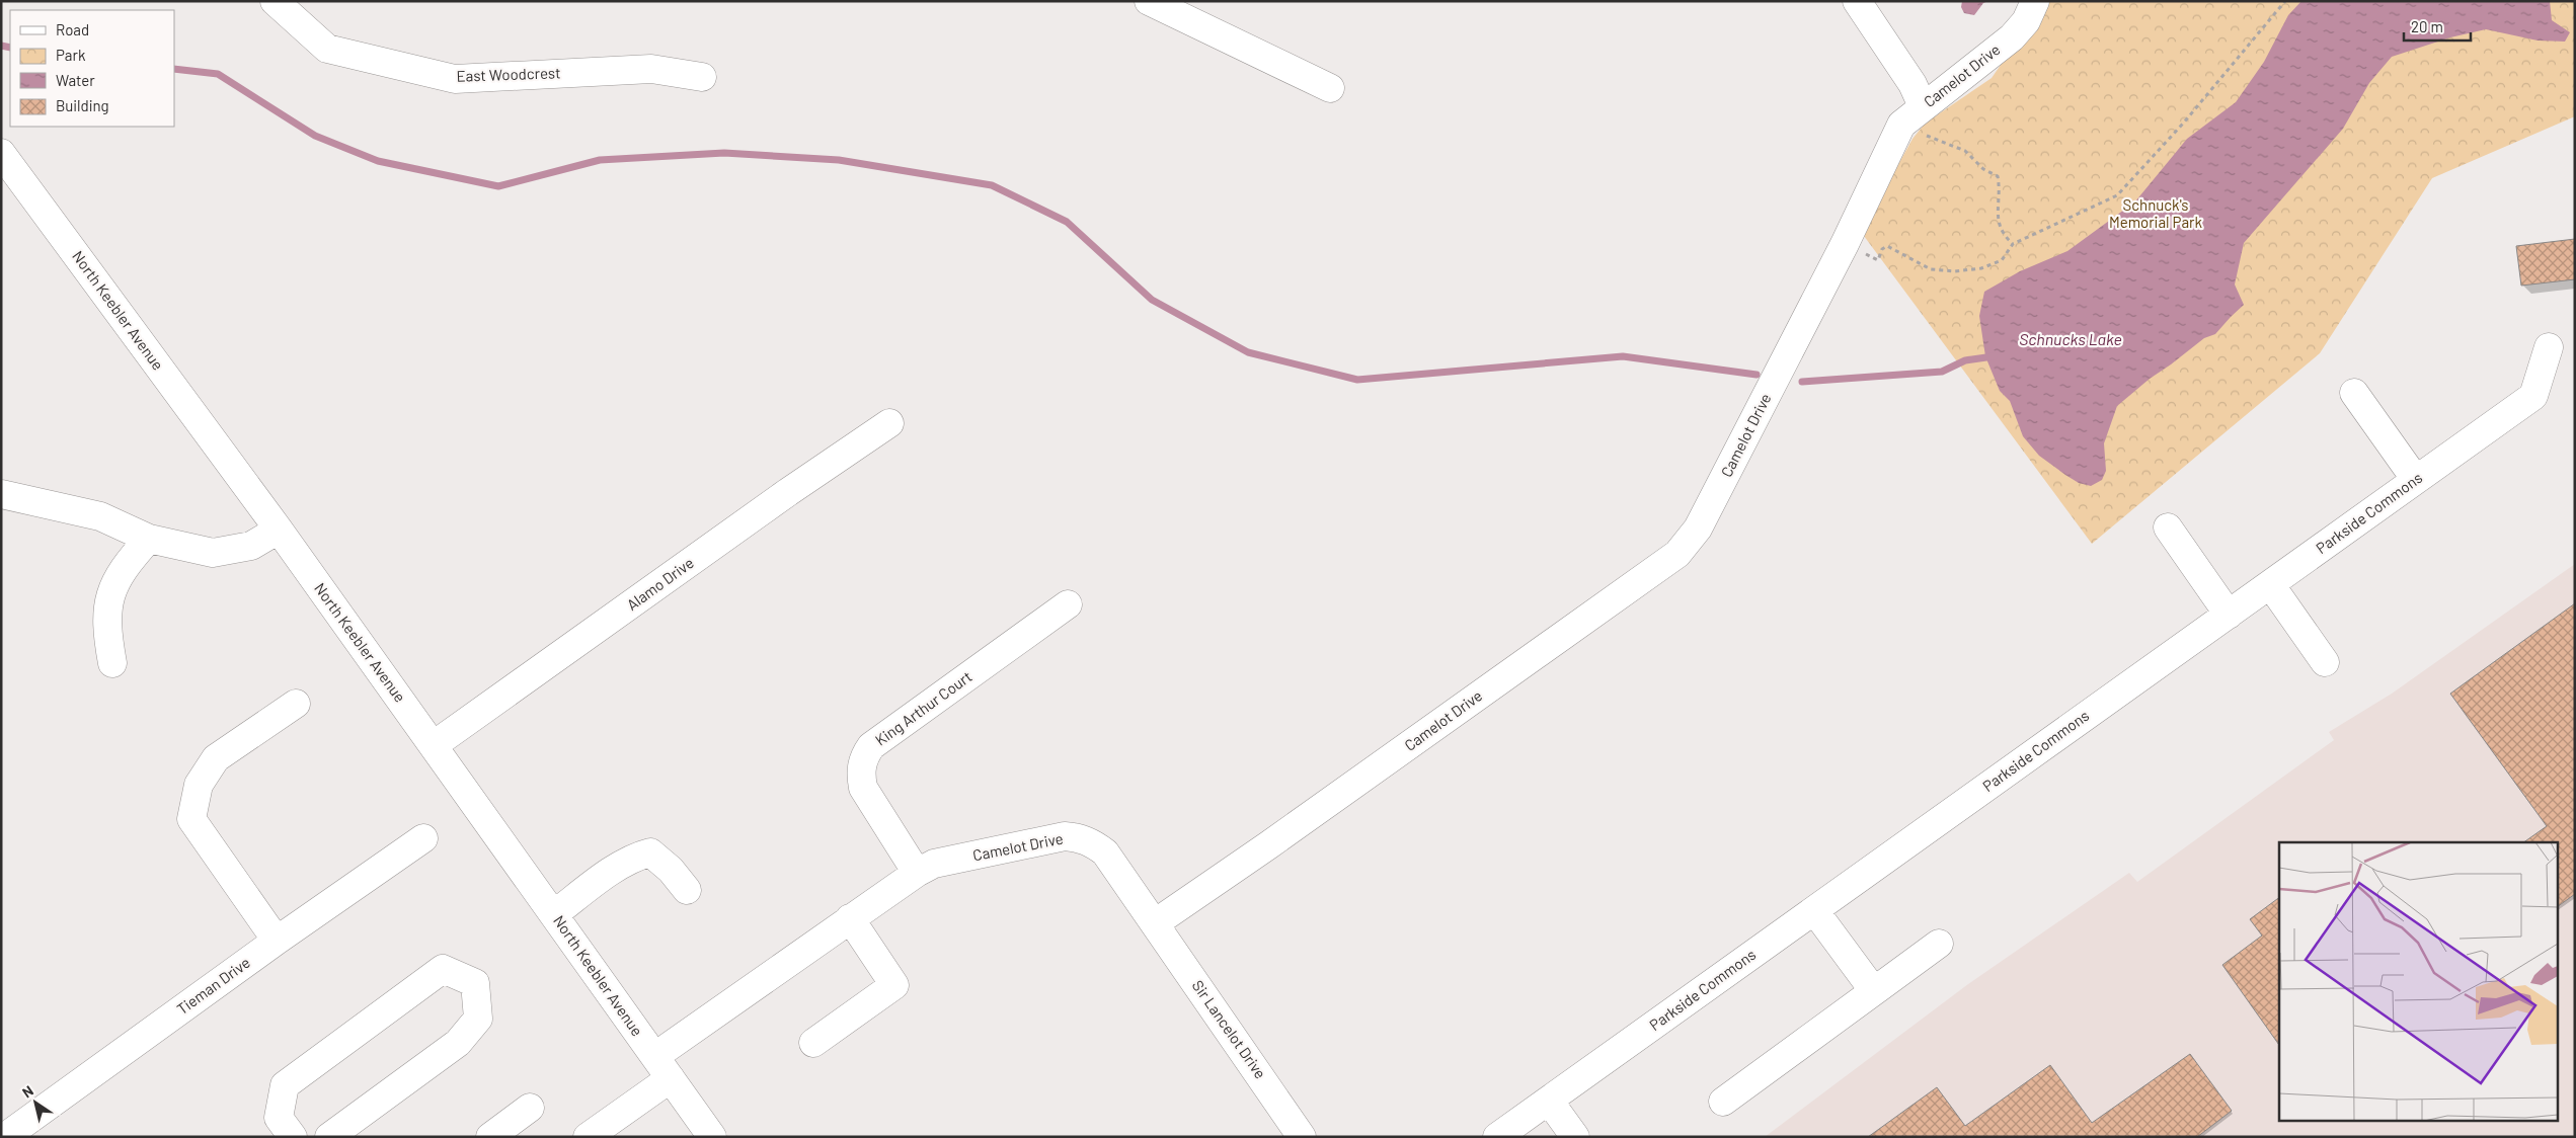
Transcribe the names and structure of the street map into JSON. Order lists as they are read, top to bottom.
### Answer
{
  "streets": {
    "street": [
      "East Woodcrest",
      "Camelot Drive",
      "North Keebler Avenue",
      "Parkside Commons",
      "Alamo Drive",
      "King Arthur Court",
      "Tieman Drive",
      "Sir Lancelot Drive"
    ]
  },
  "crossings": [
    ["Camelot Drive", "North Keebler Avenue"],
    ["Camelot Drive", "King Arthur Court"],
    ["Camelot Drive", "Sir Lancelot Drive"],
    ["North Keebler Avenue", "Alamo Drive"]
  ],
  "water": ["Schnucks Lake"],
  "parks": ["Schnuck's Memorial Park"],
  "legend": [
    "Road",
    "Park",
    "Water",
    "Building"
  ],
  "scale_bar": "20 m",
  "north": "top left"
}
